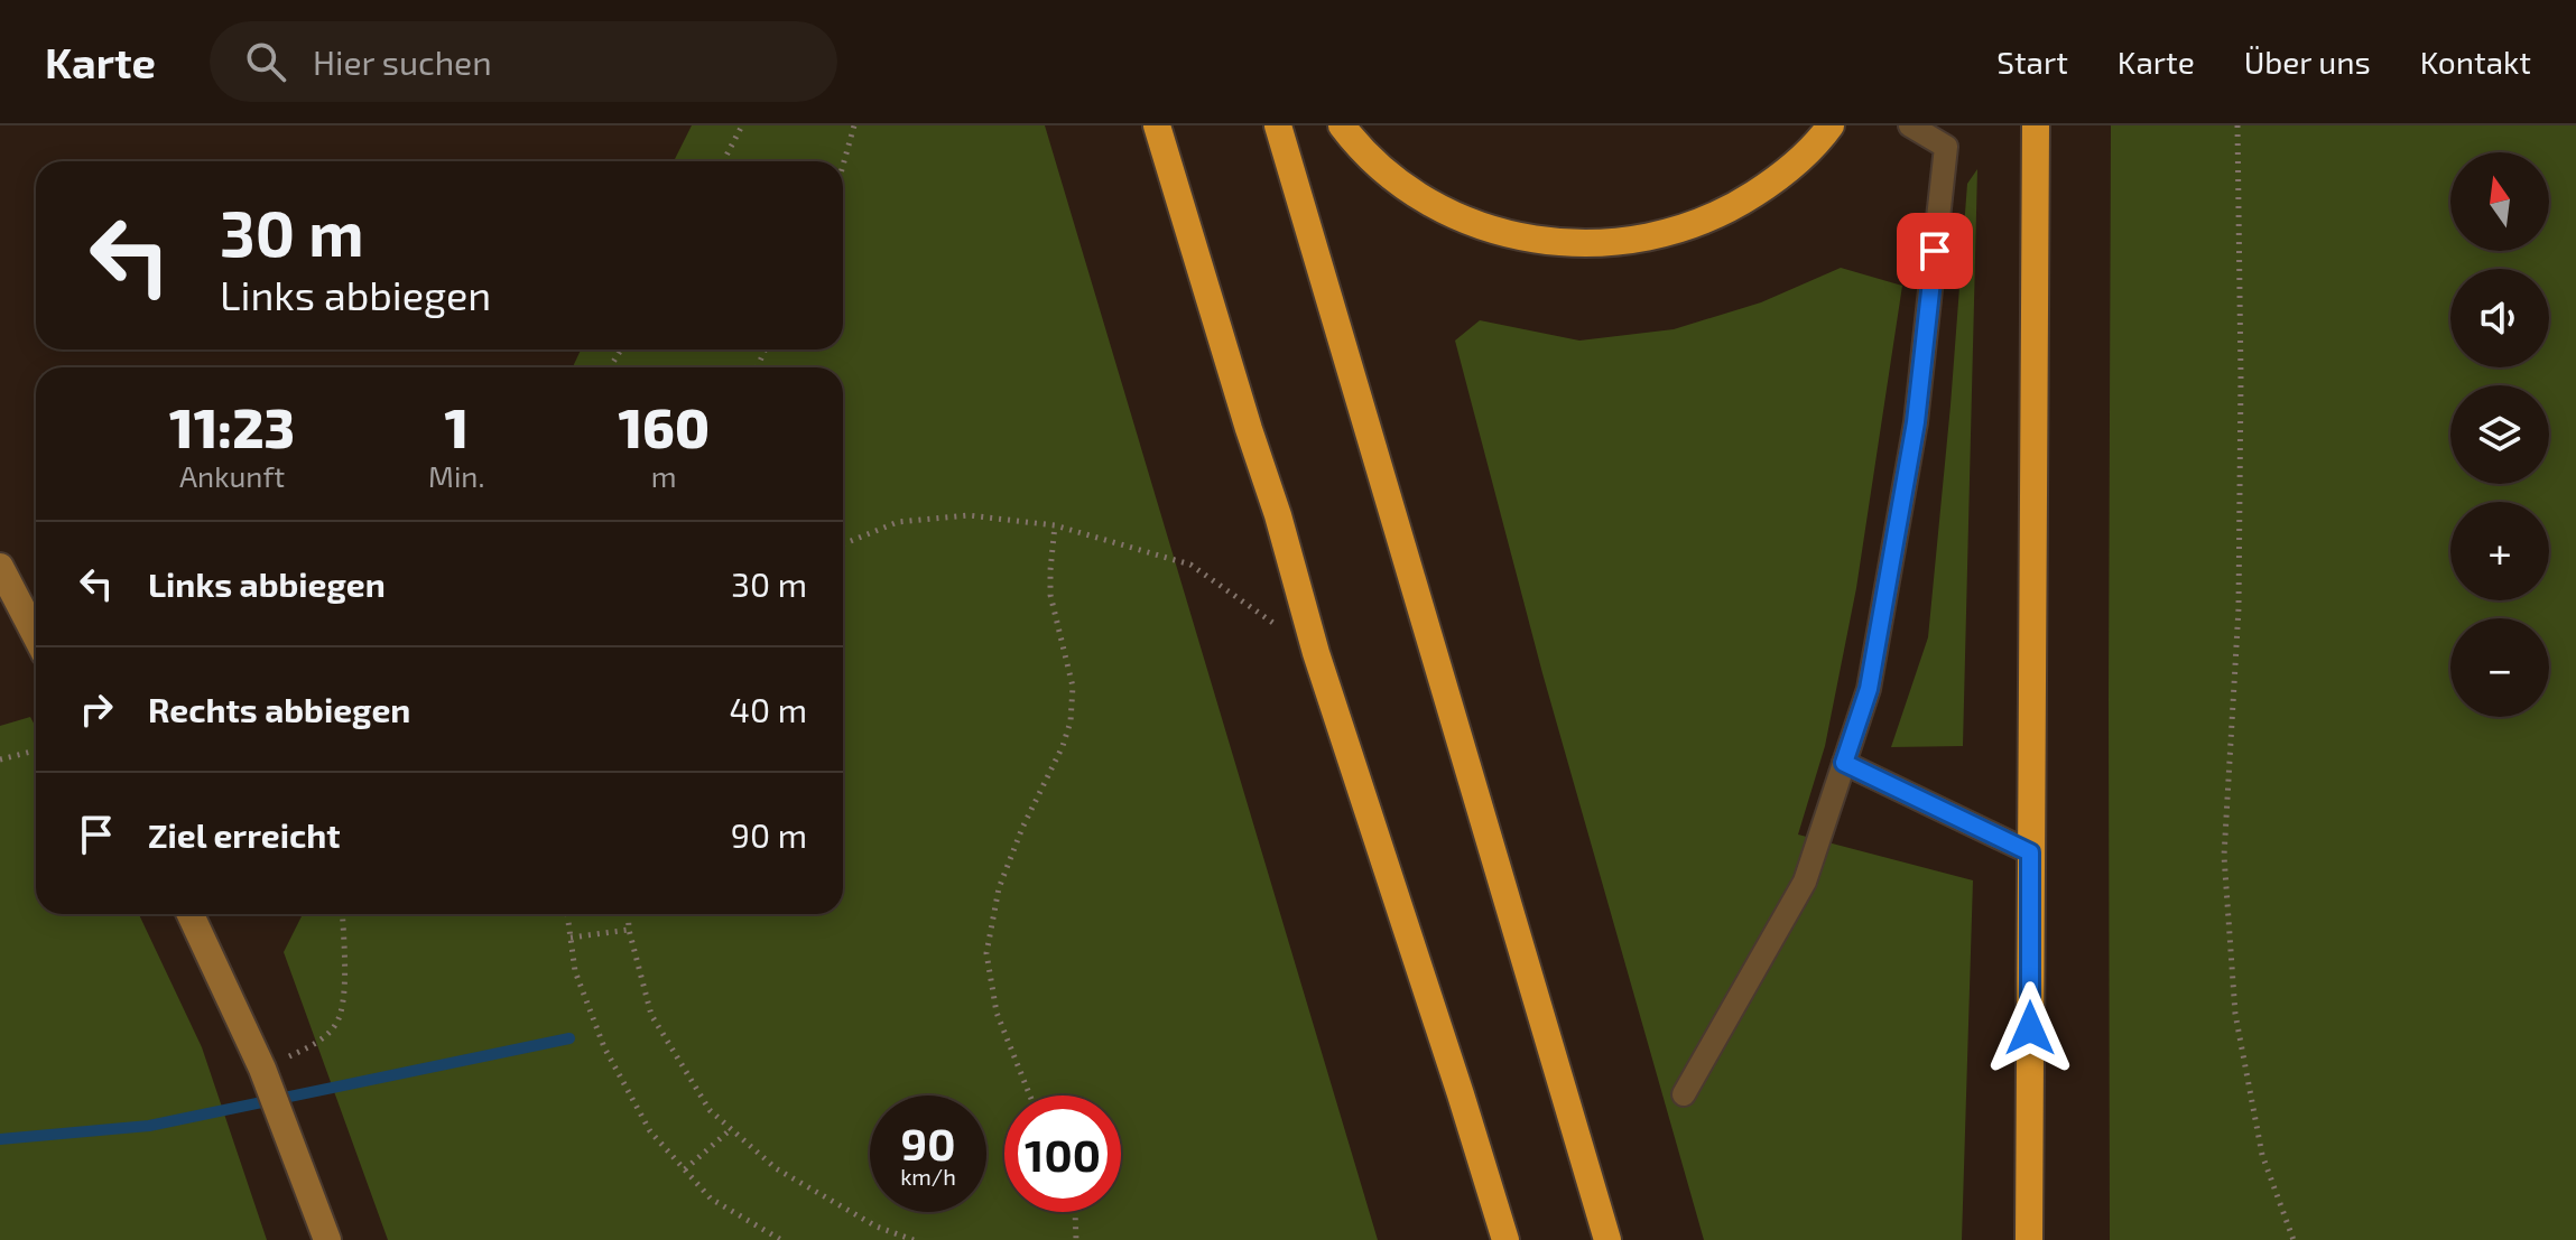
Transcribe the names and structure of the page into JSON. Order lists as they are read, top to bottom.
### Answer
{
  "north": "top",
  "page": {
    "header": "Karte",
    "search": "Hier suchen",
    "nav": [
      "Start",
      "Karte",
      "Über uns",
      "Kontakt"
    ],
    "map_buttons": ["+", "−"],
    "turn": ["30 m", "Links abbiegen"],
    "eta": [
      "11:23",
      "Ankunft",
      "1",
      "Min.",
      "160",
      "m"
    ],
    "list": [
      {
        "name": "Links abbiegen",
        "value": "30 m"
      },
      {
        "name": "Rechts abbiegen",
        "value": "40 m"
      },
      {
        "name": "Ziel erreicht",
        "value": "90 m"
      }
    ],
    "speed": "90 km/h",
    "limit": "100"
  }
}
